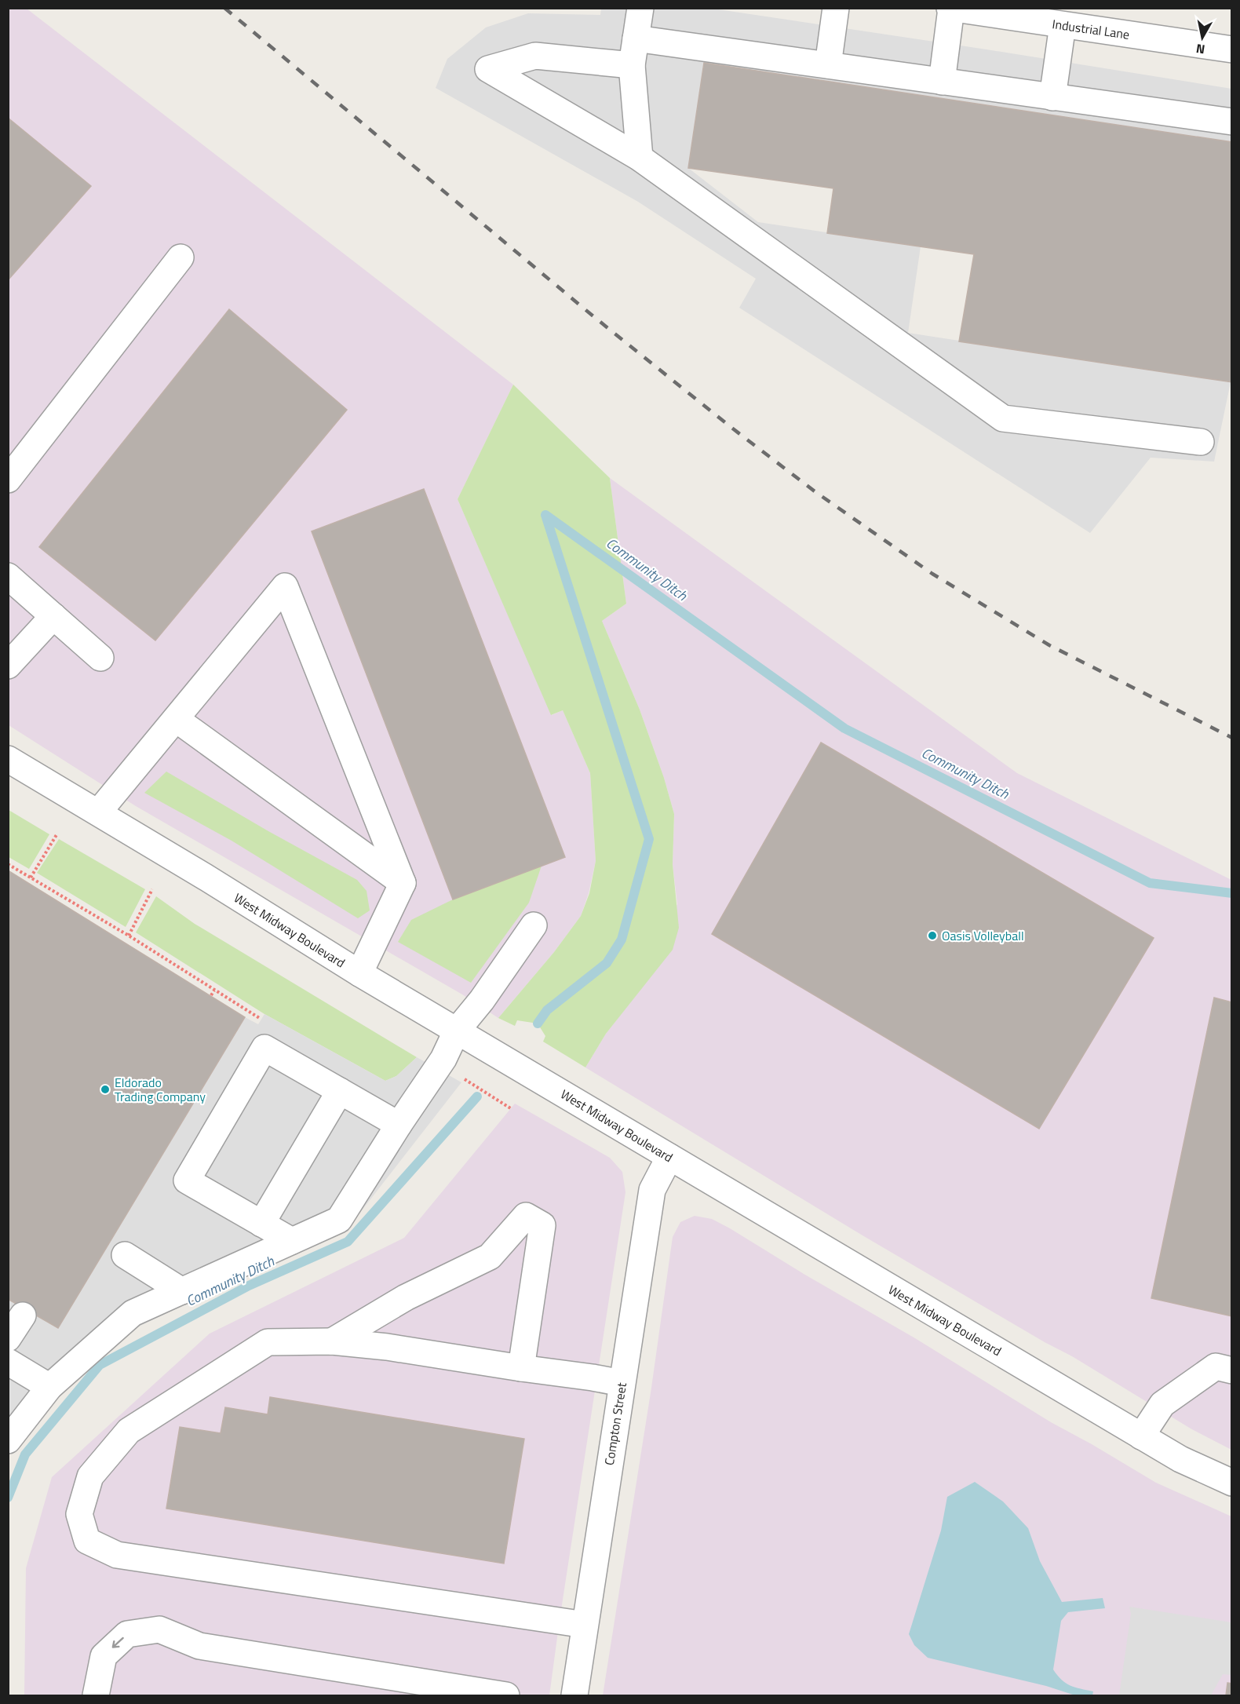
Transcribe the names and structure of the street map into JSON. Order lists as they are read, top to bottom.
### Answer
{
  "streets": {
    "street": ["Industrial Lane", "West Midway Boulevard", "Compton Street"]
  },
  "crossings": [
    ["West Midway Boulevard", "Compton Street"]
  ],
  "water": ["Community Ditch"],
  "places": ["Oasis Volleyball", "Eldorado Trading Company"],
  "north": "bottom"
}
